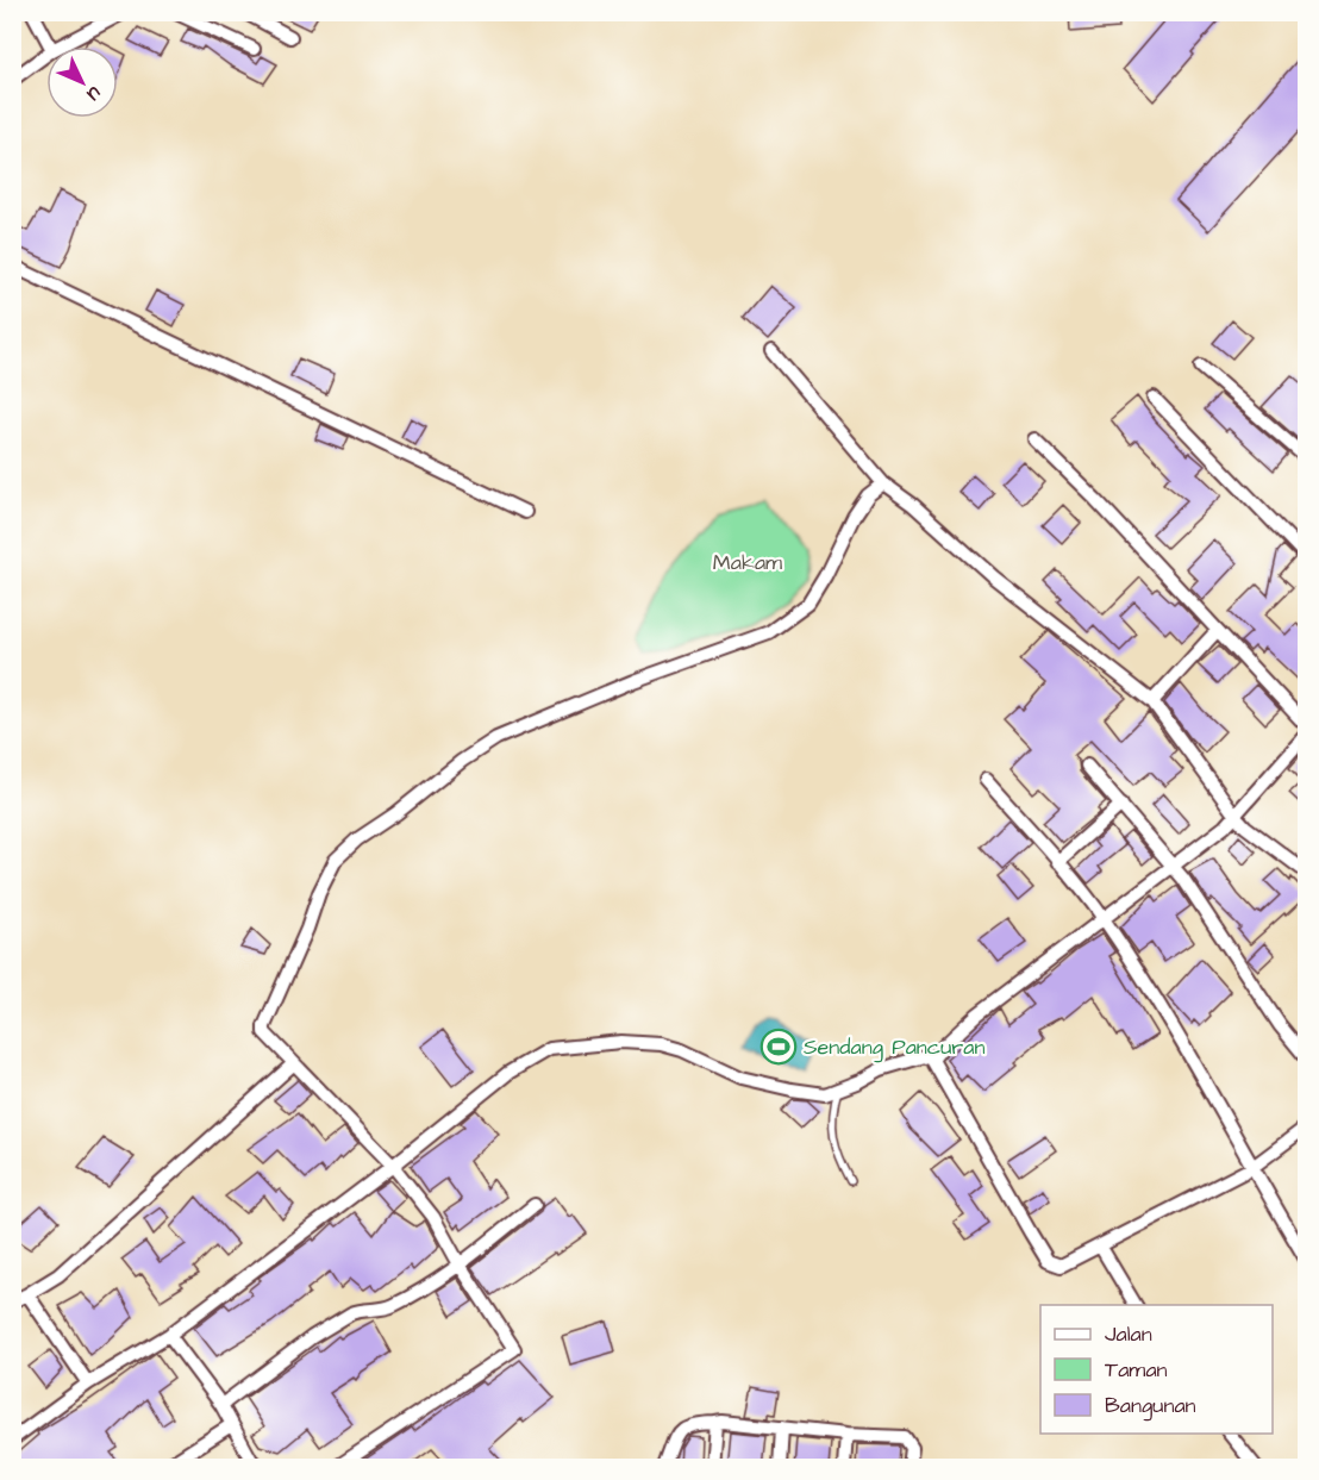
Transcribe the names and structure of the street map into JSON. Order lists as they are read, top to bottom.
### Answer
{
  "parks": ["Makam"],
  "places": {
    "sports": ["Sendang Pancuran"]
  },
  "legend": ["Jalan", "Taman", "Bangunan"],
  "north": "bottom right"
}
